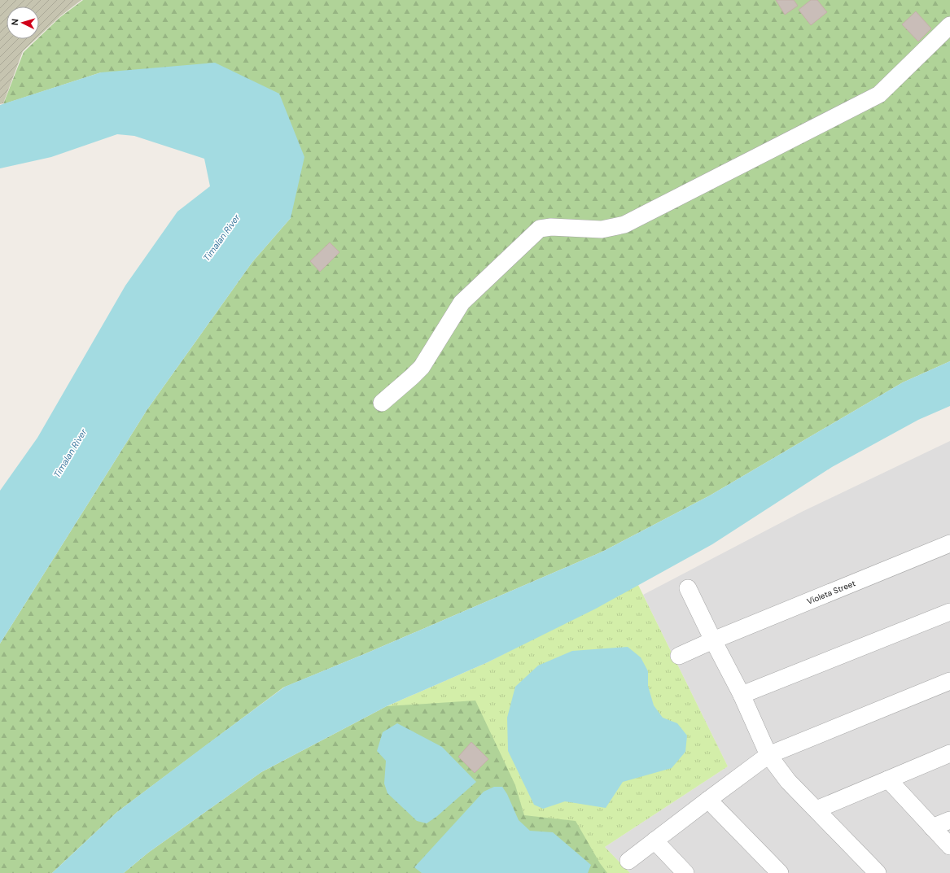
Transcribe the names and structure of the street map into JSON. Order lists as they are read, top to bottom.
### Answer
{
  "streets": {
    "street": ["Violeta Street"]
  },
  "water": ["Timalan River"],
  "north": "left"
}
